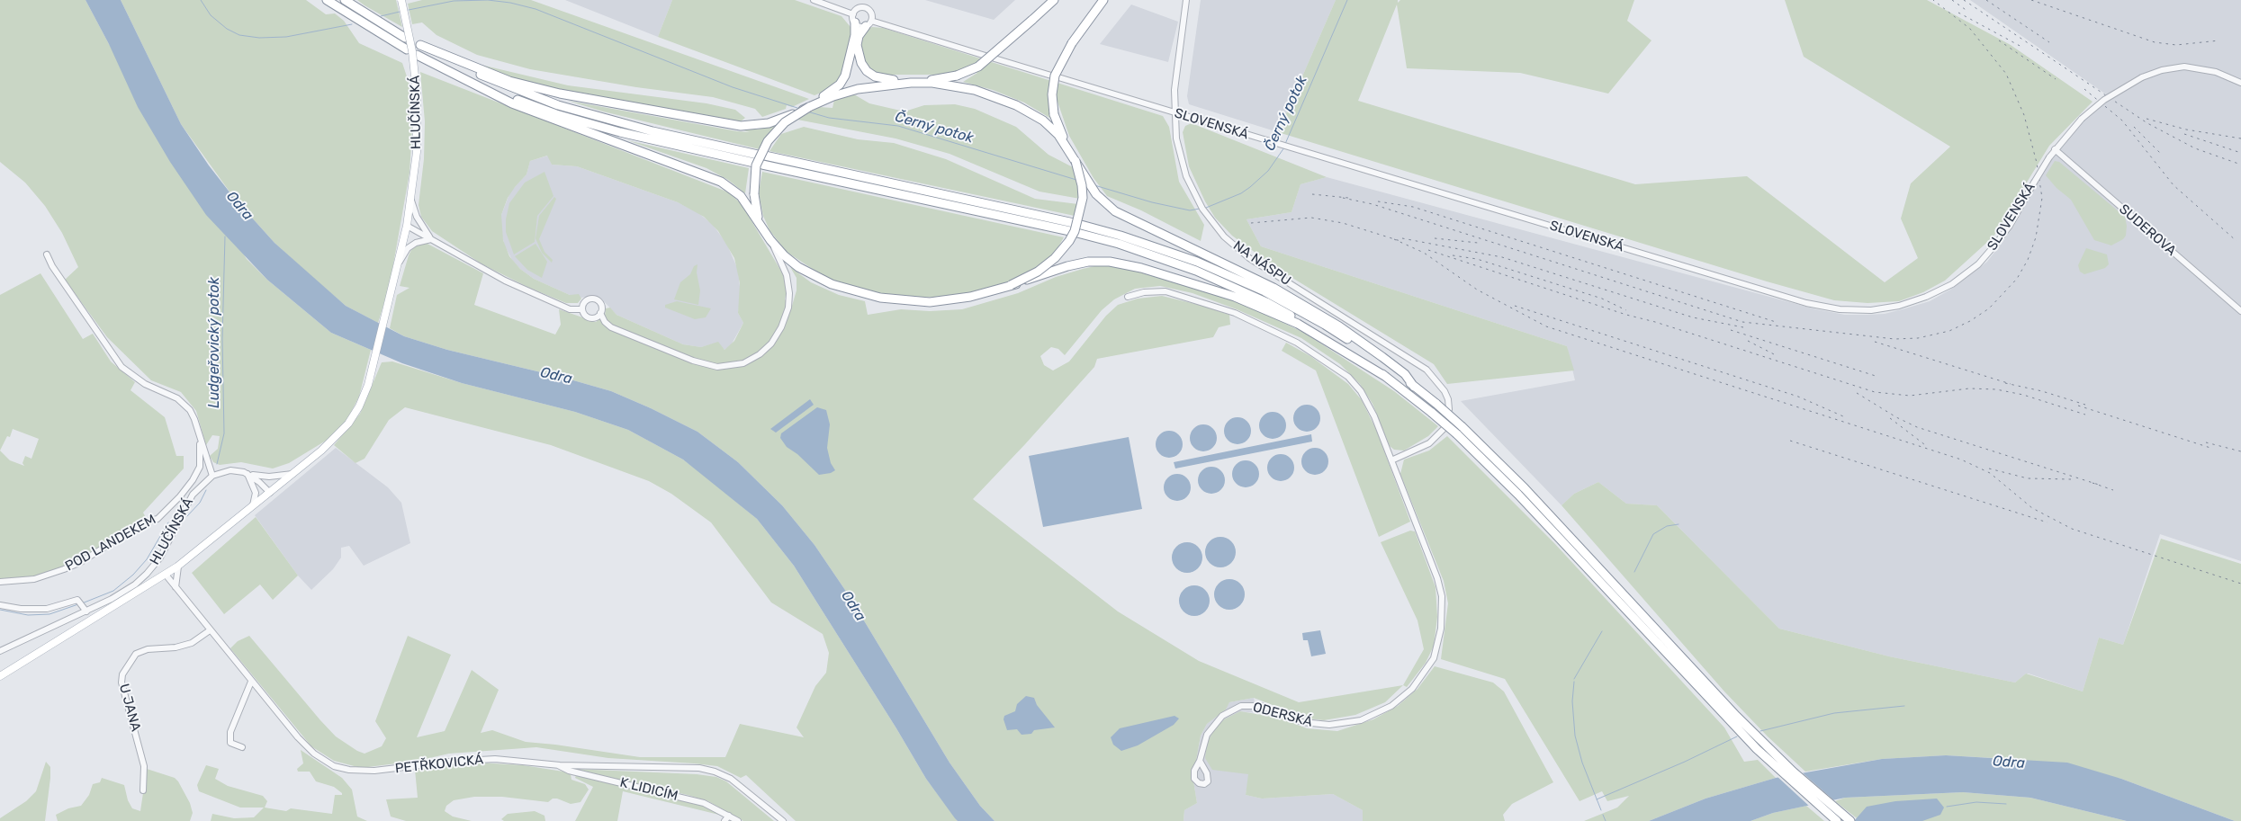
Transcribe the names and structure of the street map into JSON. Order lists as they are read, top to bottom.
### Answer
{
  "streets": {
    "main road": ["HLUČÍNSKÁ"],
    "street": [
      "SLOVENSKÁ",
      "SUDEROVA",
      "NA NÁSPU",
      "POD LANDEKEM",
      "U JANA",
      "ODERSKÁ",
      "PETŘKOVICKÁ",
      "K LIDICÍM"
    ]
  },
  "crossings": [
    ["HLUČÍNSKÁ", "POD LANDEKEM"],
    ["HLUČÍNSKÁ", "PETŘKOVICKÁ"],
    ["SLOVENSKÁ", "SUDEROVA"],
    ["SLOVENSKÁ", "NA NÁSPU"],
    ["U JANA", "PETŘKOVICKÁ"],
    ["PETŘKOVICKÁ", "K LIDICÍM"]
  ],
  "water": ["Černý potok", "Odra", "Ludgeřovický potok"]
}
